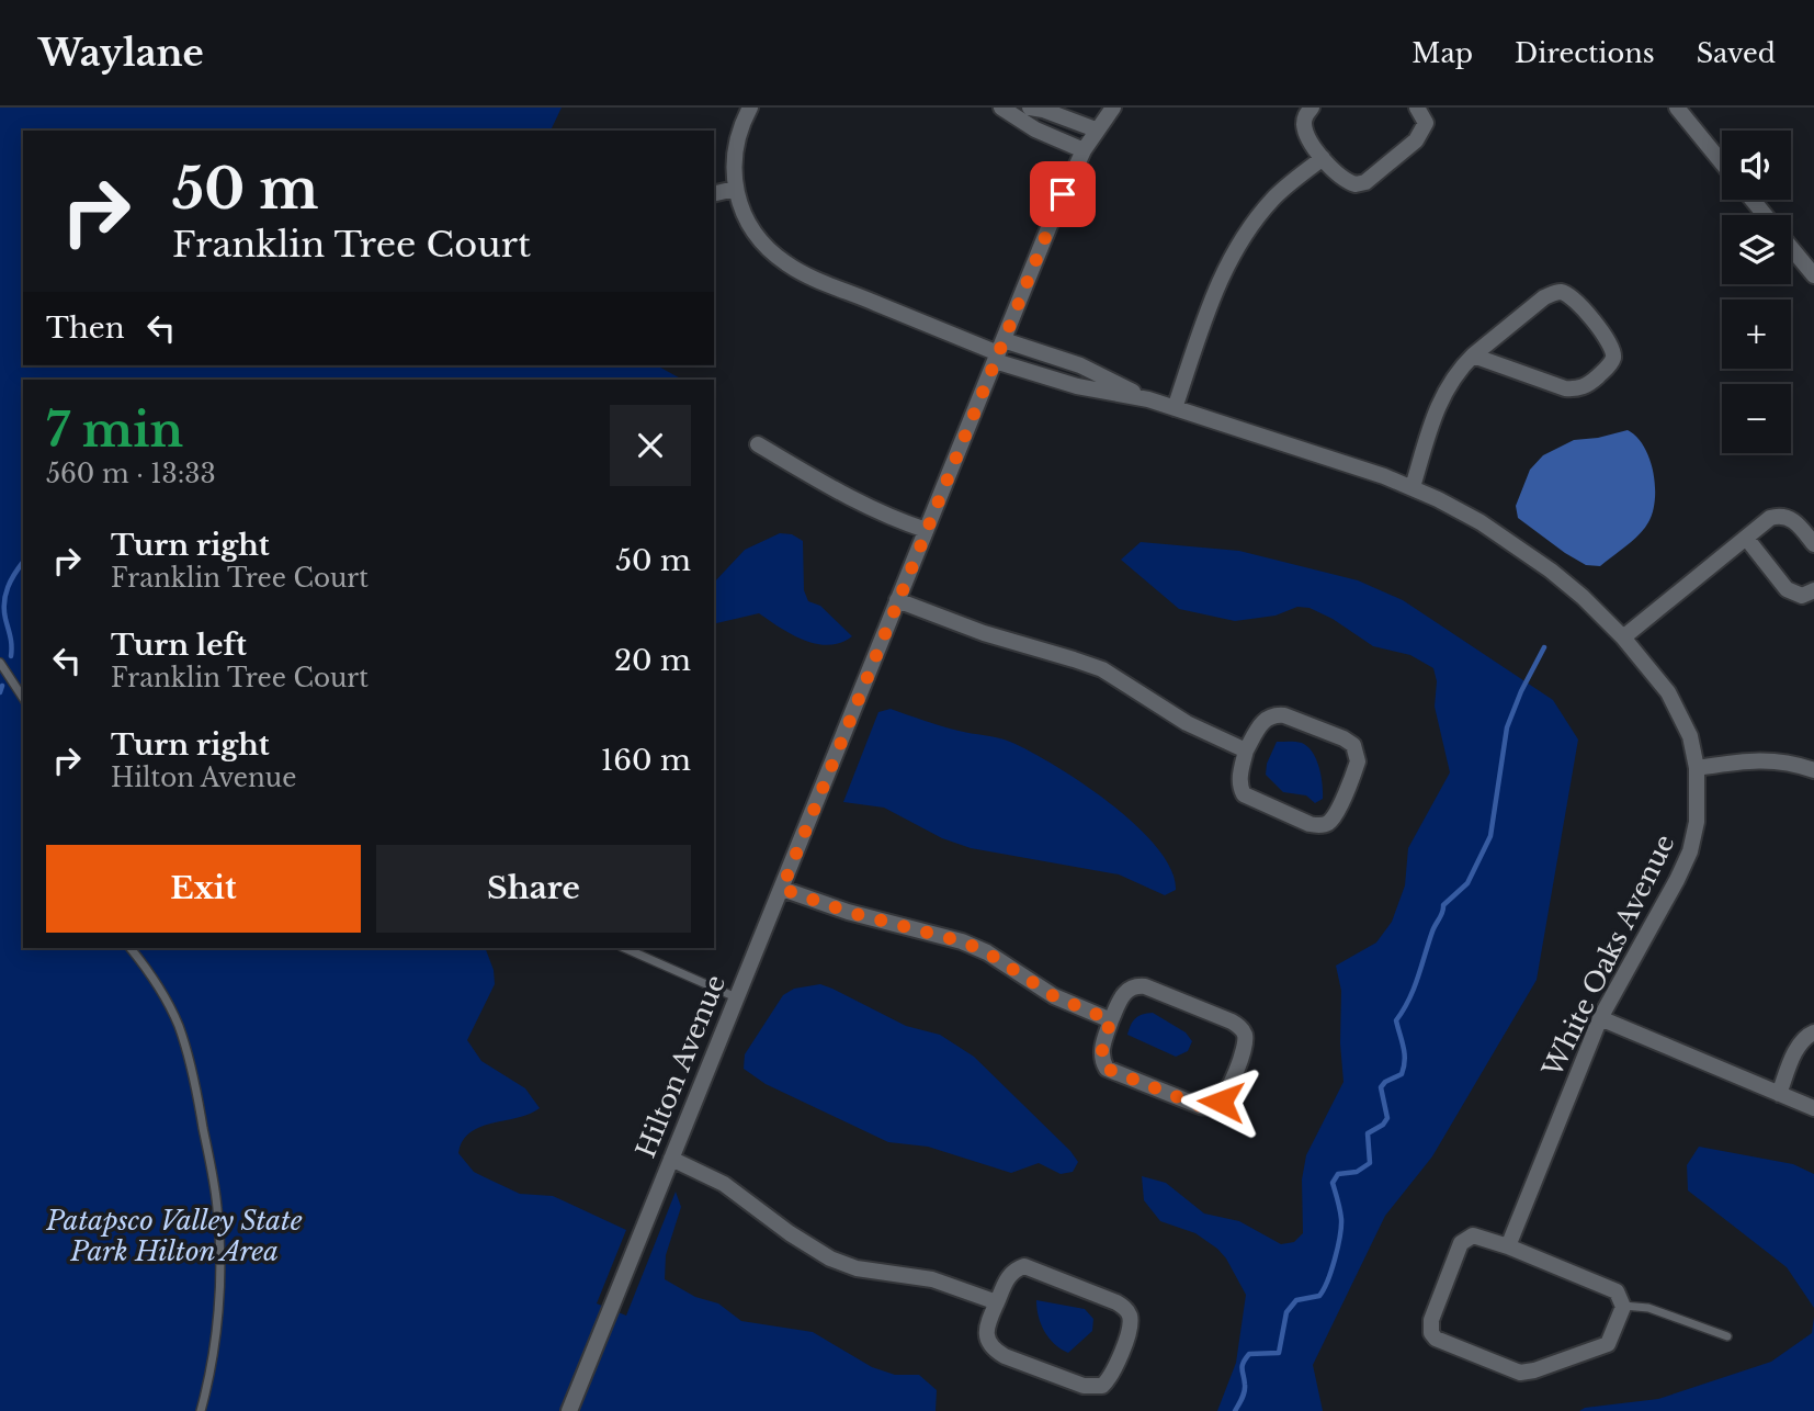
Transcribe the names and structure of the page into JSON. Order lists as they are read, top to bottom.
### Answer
{
  "streets": {
    "street": ["White Oaks Avenue", "Hilton Avenue"]
  },
  "crossings": [
    ["White Oaks Avenue", "Hilton Avenue"]
  ],
  "parks": ["Patapsco Valley State Park Hilton Area"],
  "page": {
    "header": "Waylane",
    "nav": ["Map", "Directions", "Saved"],
    "map_buttons": ["+", "−"],
    "turn": ["50 m", "Franklin Tree Court"],
    "then": "Then",
    "heading": ["7 min", "560 m · 13:33"],
    "list": [
      {
        "name": "Turn right",
        "note": "Franklin Tree Court",
        "value": "50 m"
      },
      {
        "name": "Turn left",
        "note": "Franklin Tree Court",
        "value": "20 m"
      },
      {
        "name": "Turn right",
        "note": "Hilton Avenue",
        "value": "160 m"
      }
    ],
    "buttons": ["Exit", "Share"]
  }
}
